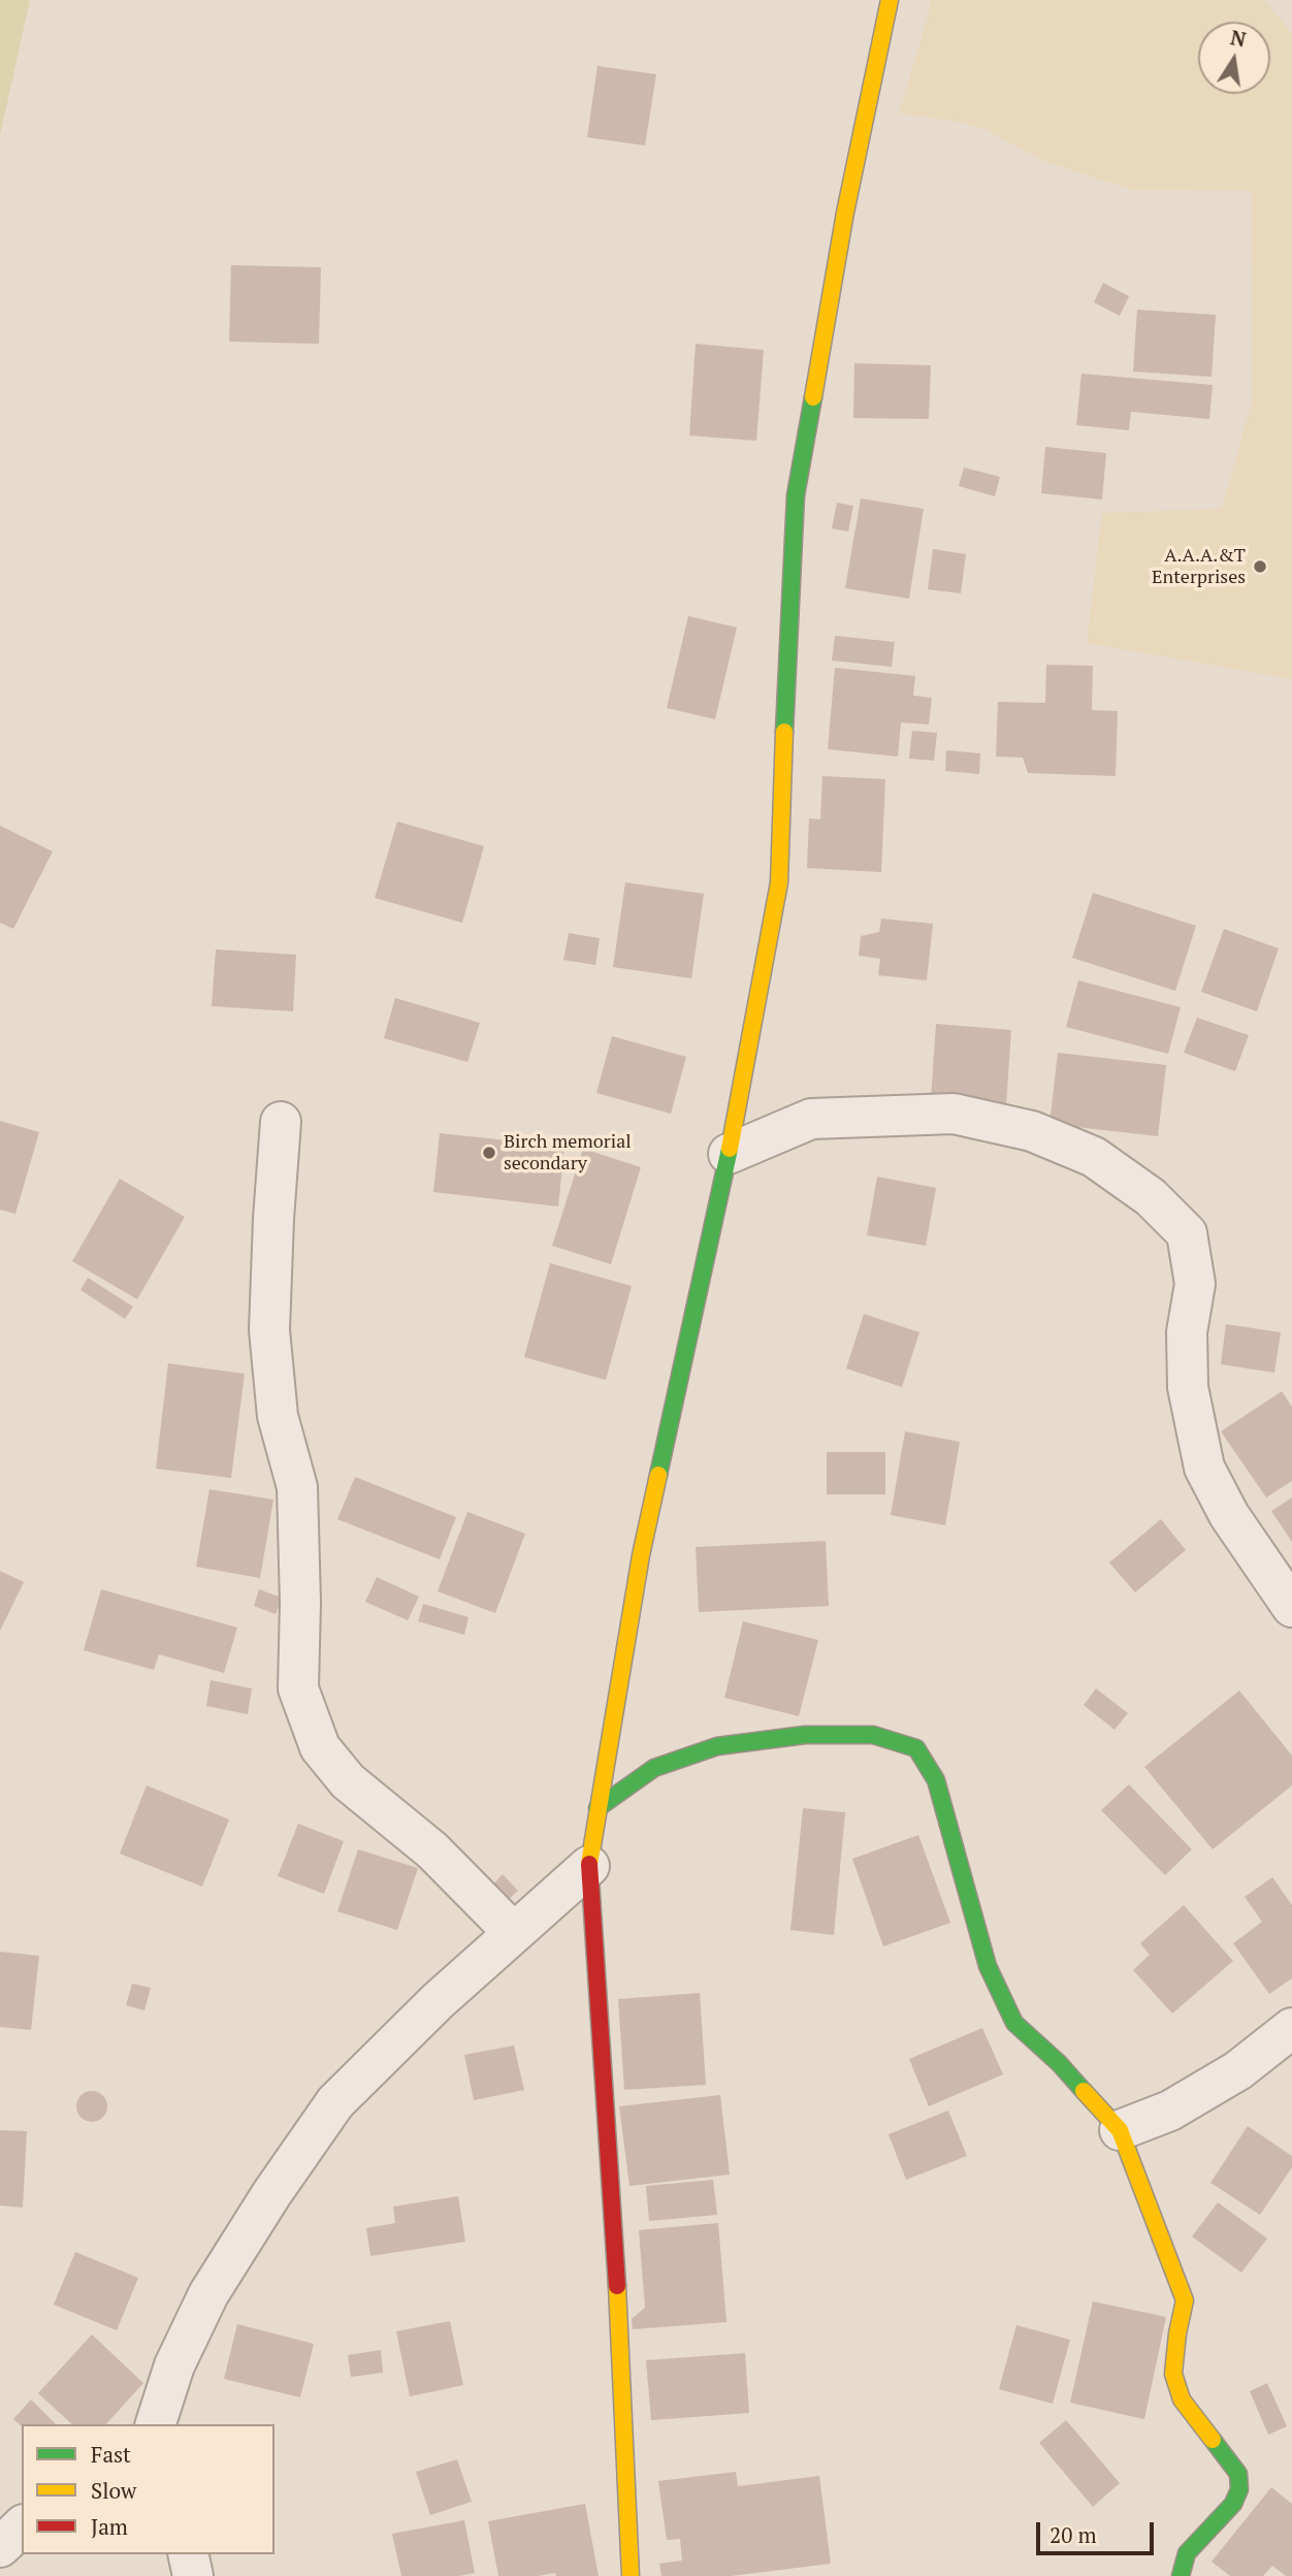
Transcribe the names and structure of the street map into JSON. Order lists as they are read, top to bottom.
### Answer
{
  "places": ["A.A.A.&T Enterprises", "Birch memorial secondary"],
  "legend": ["Fast", "Slow", "Jam"],
  "scale_bar": "20 m",
  "north": "top"
}
